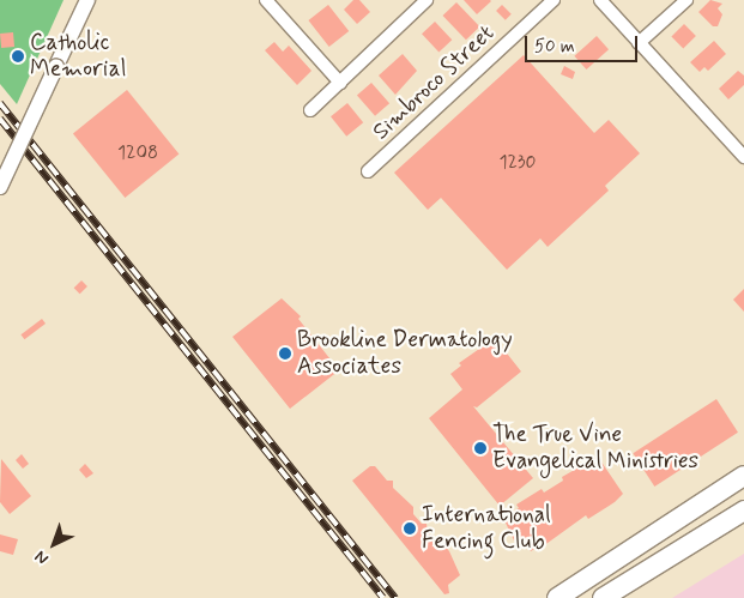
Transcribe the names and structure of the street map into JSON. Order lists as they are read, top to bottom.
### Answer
{
  "streets": {
    "street": ["Simbroco Street"]
  },
  "places": [
    "Catholic Memorial",
    "Brookline Dermatology Associates",
    "The True Vine Evangelical Ministries",
    "International Fencing Club"
  ],
  "house_numbers": ["1208", "1230"],
  "scale_bar": "50 m",
  "north": "bottom left"
}
